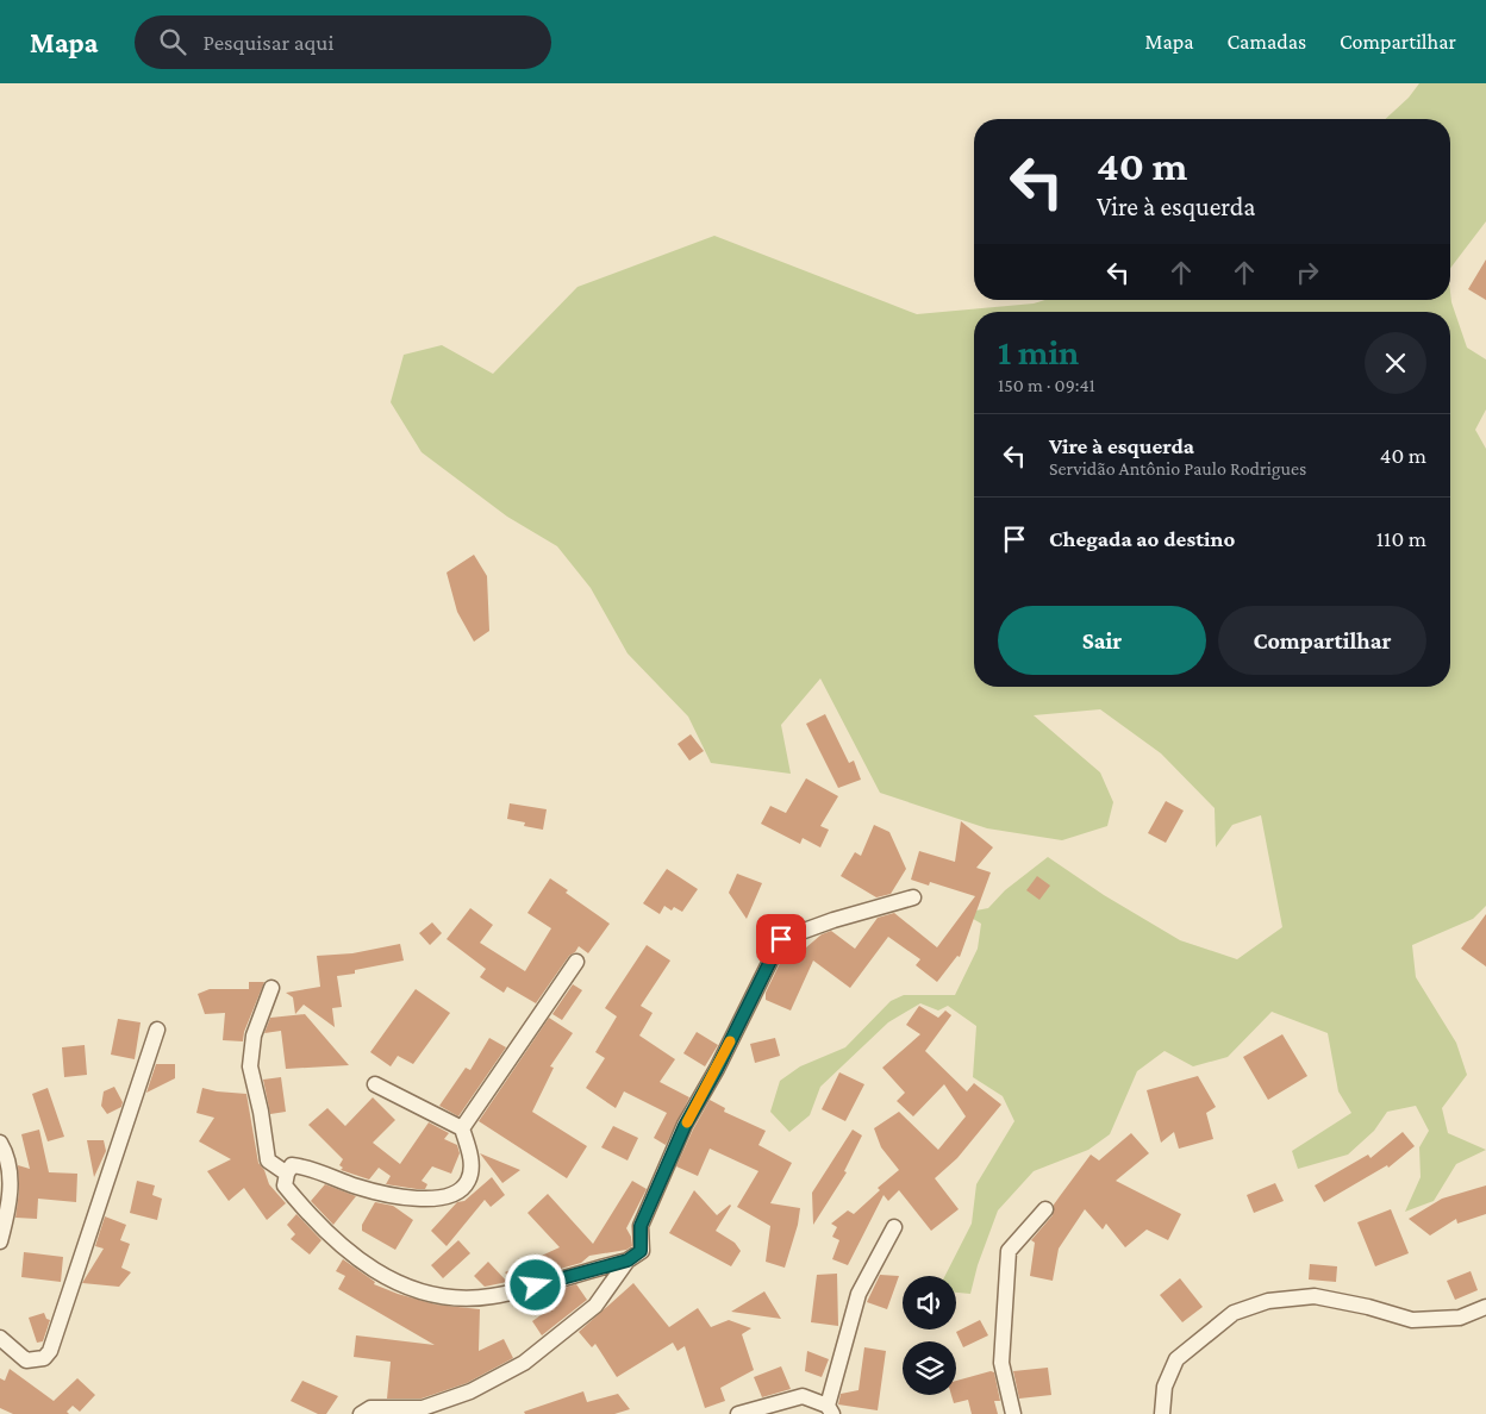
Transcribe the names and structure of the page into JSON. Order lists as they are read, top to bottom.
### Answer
{
  "page": {
    "header": "Mapa",
    "search": "Pesquisar aqui",
    "nav": ["Mapa", "Camadas", "Compartilhar"],
    "turn": ["40 m", "Vire à esquerda"],
    "heading": ["1 min", "150 m · 09:41"],
    "list": [
      {
        "name": "Vire à esquerda",
        "note": "Servidão Antônio Paulo Rodrigues",
        "value": "40 m"
      },
      {
        "name": "Chegada ao destino",
        "value": "110 m"
      }
    ],
    "buttons": ["Sair", "Compartilhar"]
  }
}
